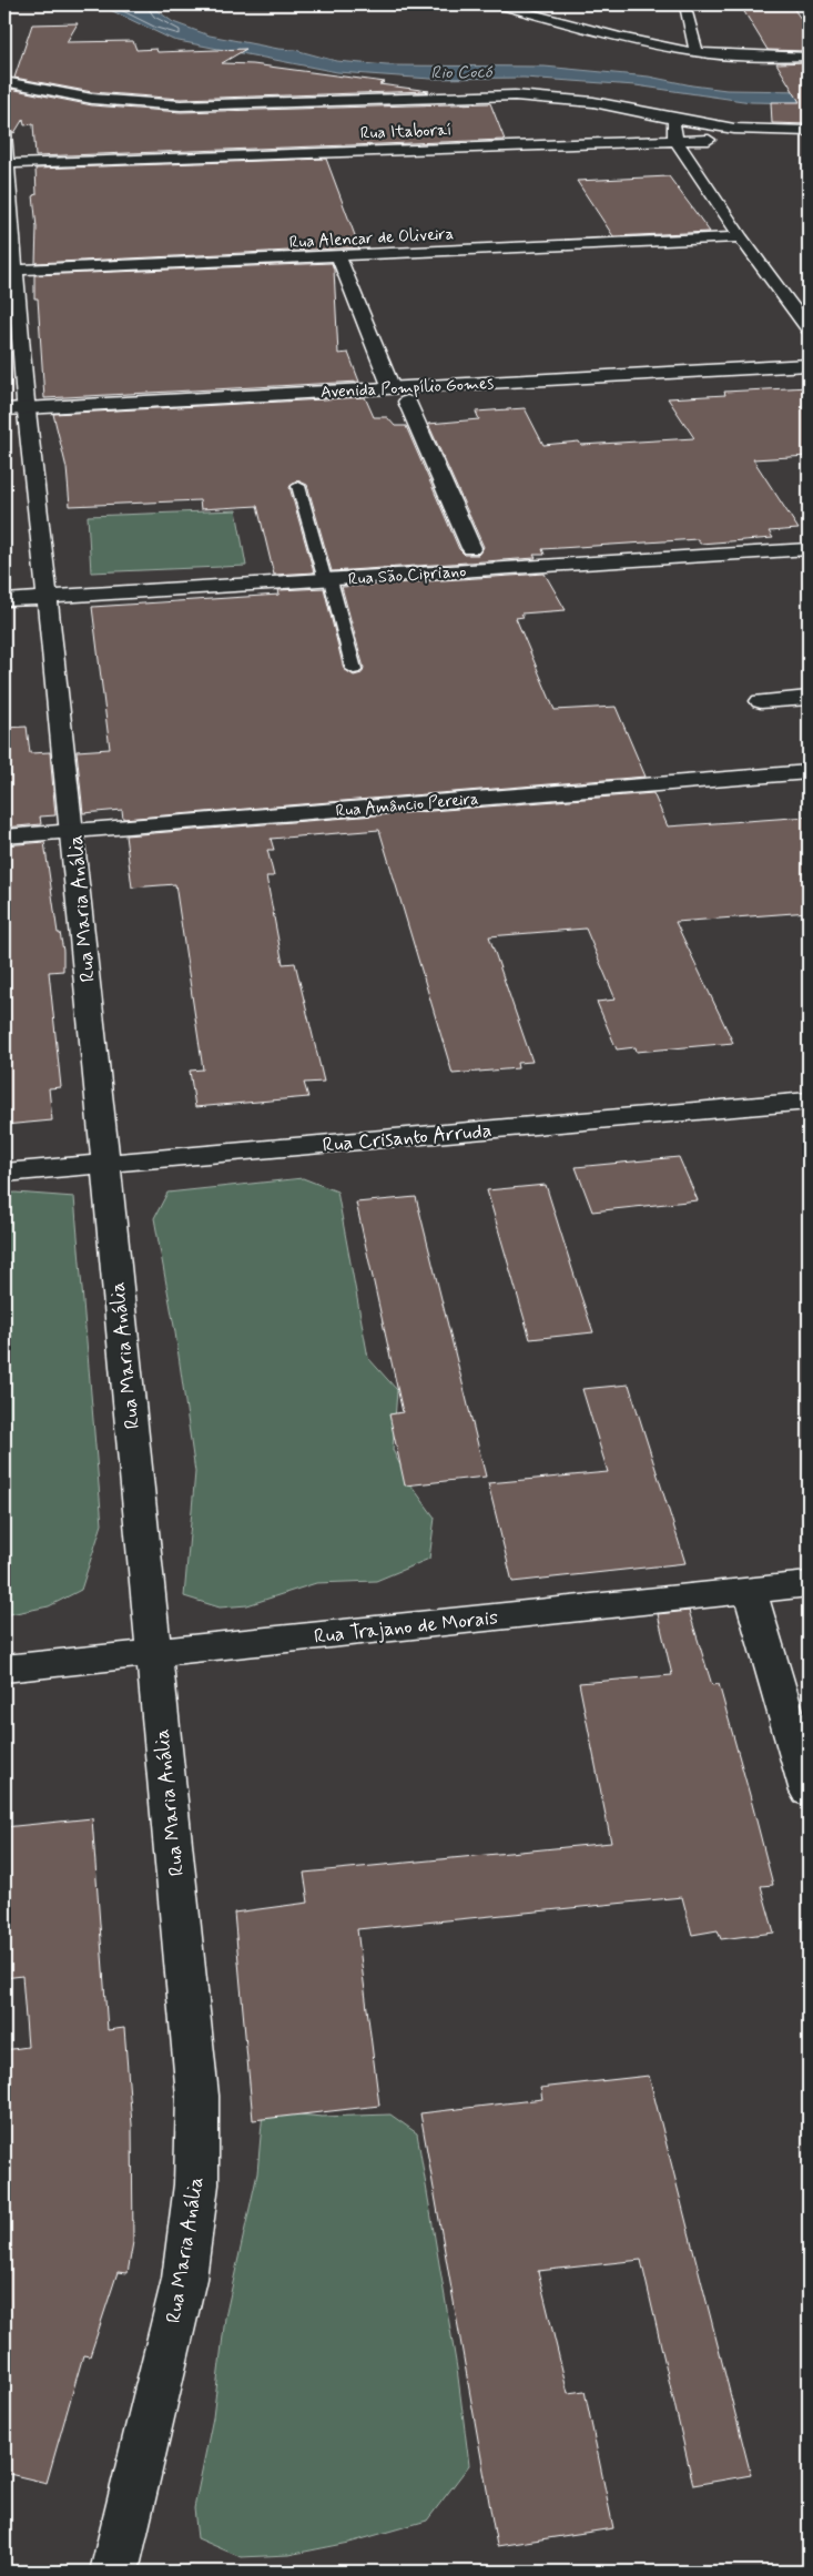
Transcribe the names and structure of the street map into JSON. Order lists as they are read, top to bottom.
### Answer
{
  "streets": {
    "street": [
      "Rua Itaboraí",
      "Rua Alencar de Oliveira",
      "Avenida Pompílio Gomes",
      "Rua São Cipriano",
      "Rua Amâncio Pereira",
      "Rua Maria Anália",
      "Rua Crisanto Arruda",
      "Rua Trajano de Morais"
    ]
  },
  "crossings": [
    ["Rua Itaboraí", "Rua Maria Anália"],
    ["Rua Alencar de Oliveira", "Rua Maria Anália"],
    ["Avenida Pompílio Gomes", "Rua Maria Anália"],
    ["Rua São Cipriano", "Rua Maria Anália"],
    ["Rua Amâncio Pereira", "Rua Maria Anália"],
    ["Rua Maria Anália", "Rua Crisanto Arruda"],
    ["Rua Maria Anália", "Rua Trajano de Morais"]
  ],
  "water": ["Rio Cocó"]
}
